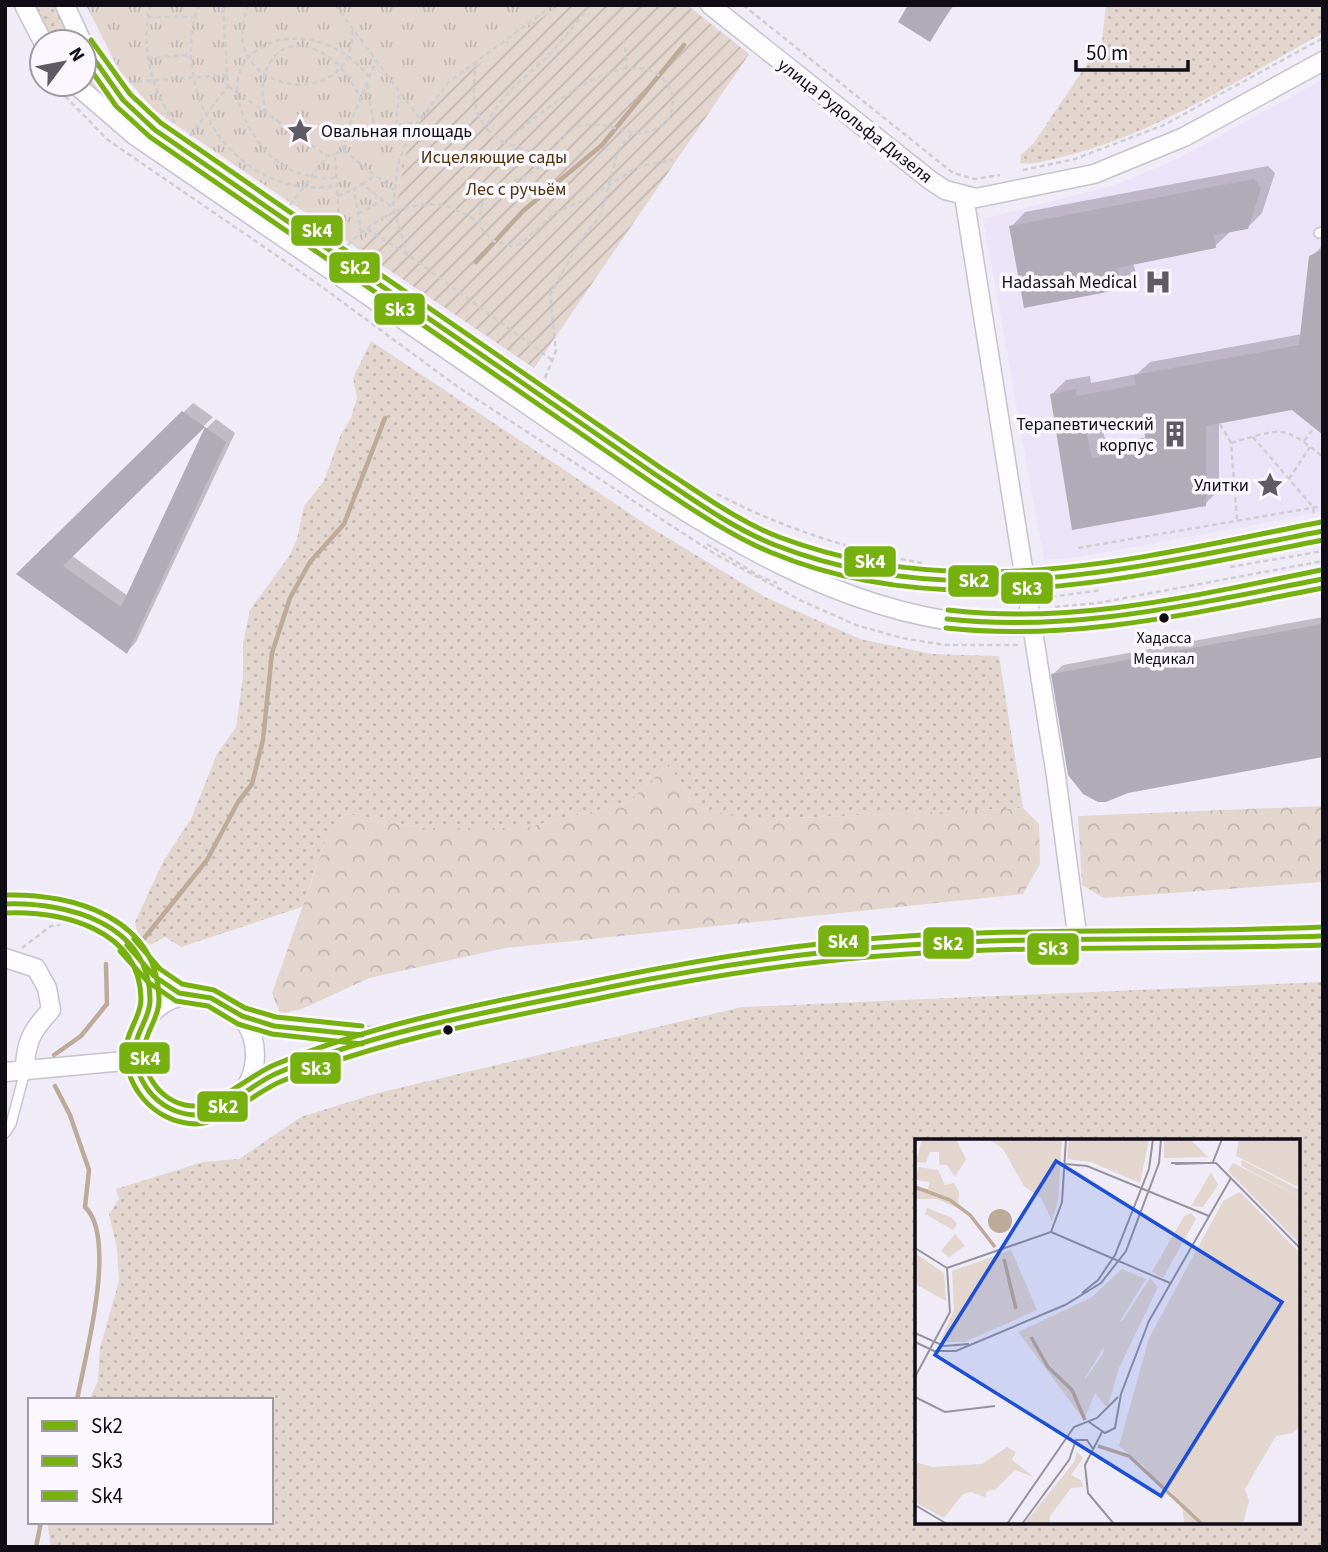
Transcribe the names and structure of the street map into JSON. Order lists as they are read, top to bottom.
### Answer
{
  "streets": {
    "street": ["улица Рудольфа Дизеля"]
  },
  "parks": ["Исцеляющие сады", "Лес с ручьём"],
  "places": {
    "place": ["Овальная площадь", "Улитки"],
    "hospital": ["Hadassah Medical"],
    "building": ["Терапевтический корпус"],
    "other": ["Хадасса Медикал"]
  },
  "lines": ["transit line Sk4", "transit line Sk2", "transit line Sk3"],
  "legend": ["Sk2", "Sk3", "Sk4"],
  "scale_bar": "50 m",
  "north": "top right"
}
